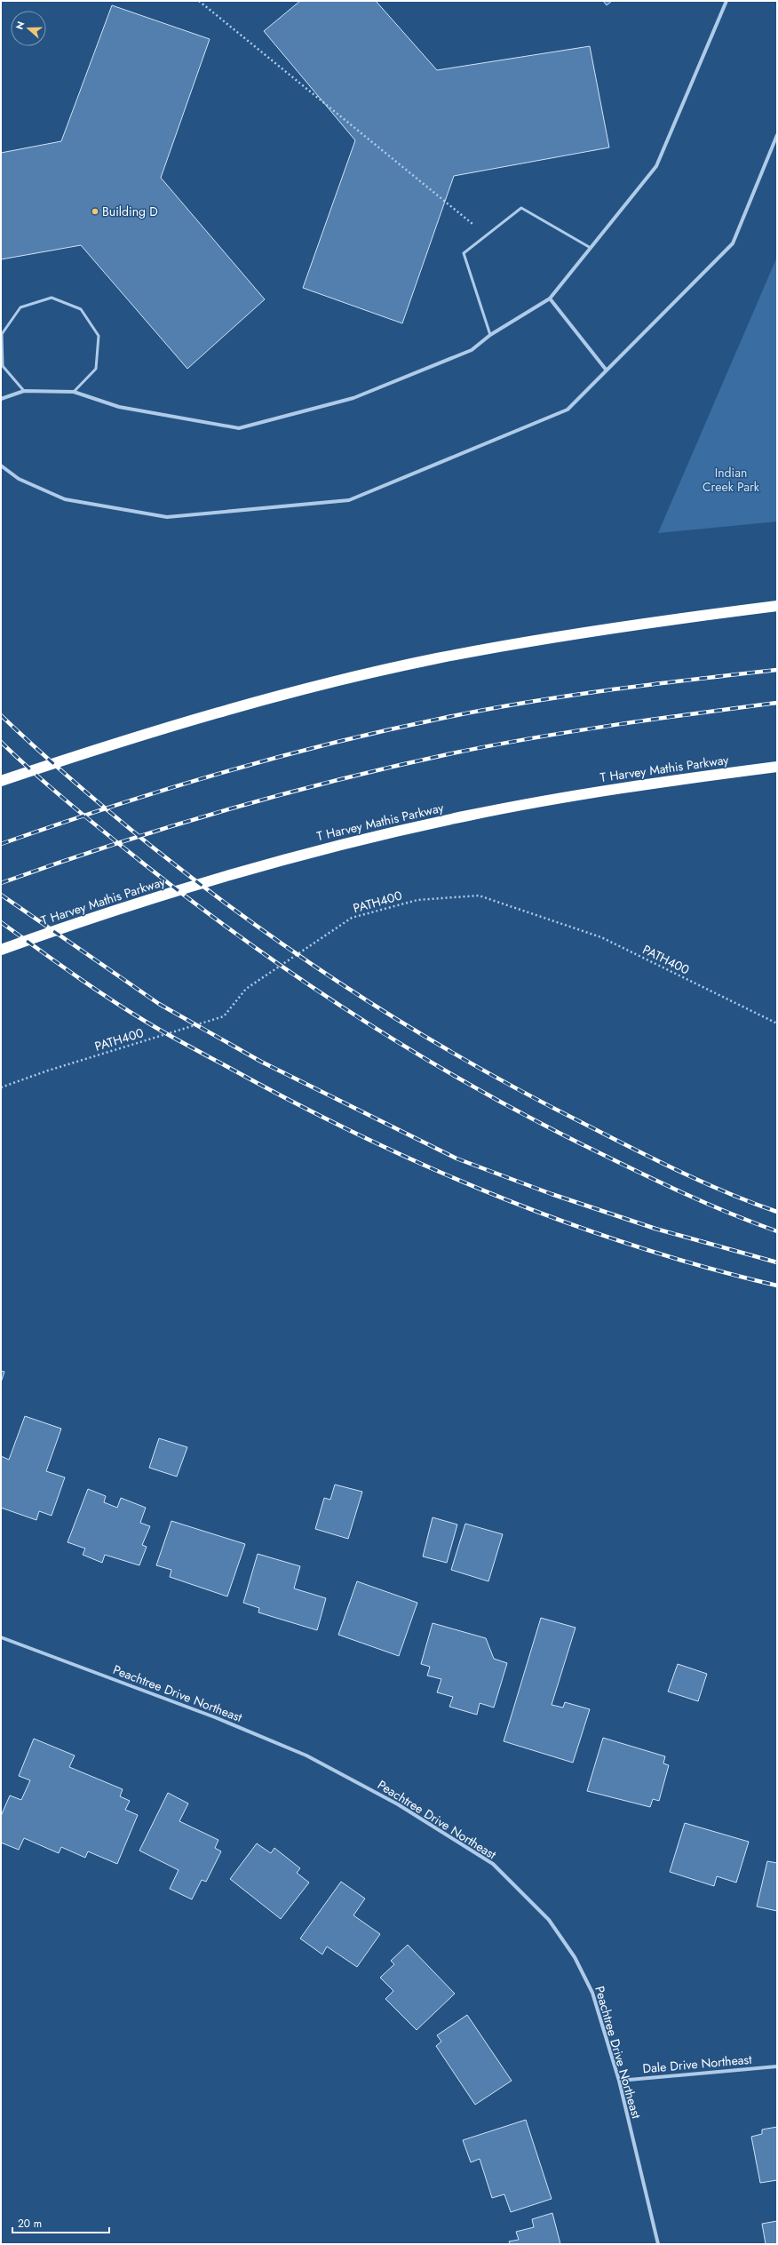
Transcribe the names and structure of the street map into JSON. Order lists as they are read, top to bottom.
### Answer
{
  "streets": {
    "highway": ["T Harvey Mathis Parkway"],
    "street": ["Peachtree Drive Northeast", "Dale Drive Northeast"],
    "path": ["PATH400"]
  },
  "crossings": [
    ["Peachtree Drive Northeast", "Dale Drive Northeast"]
  ],
  "parks": ["Indian Creek Park"],
  "places": ["Building D"],
  "scale_bar": "20 m",
  "north": "left"
}
